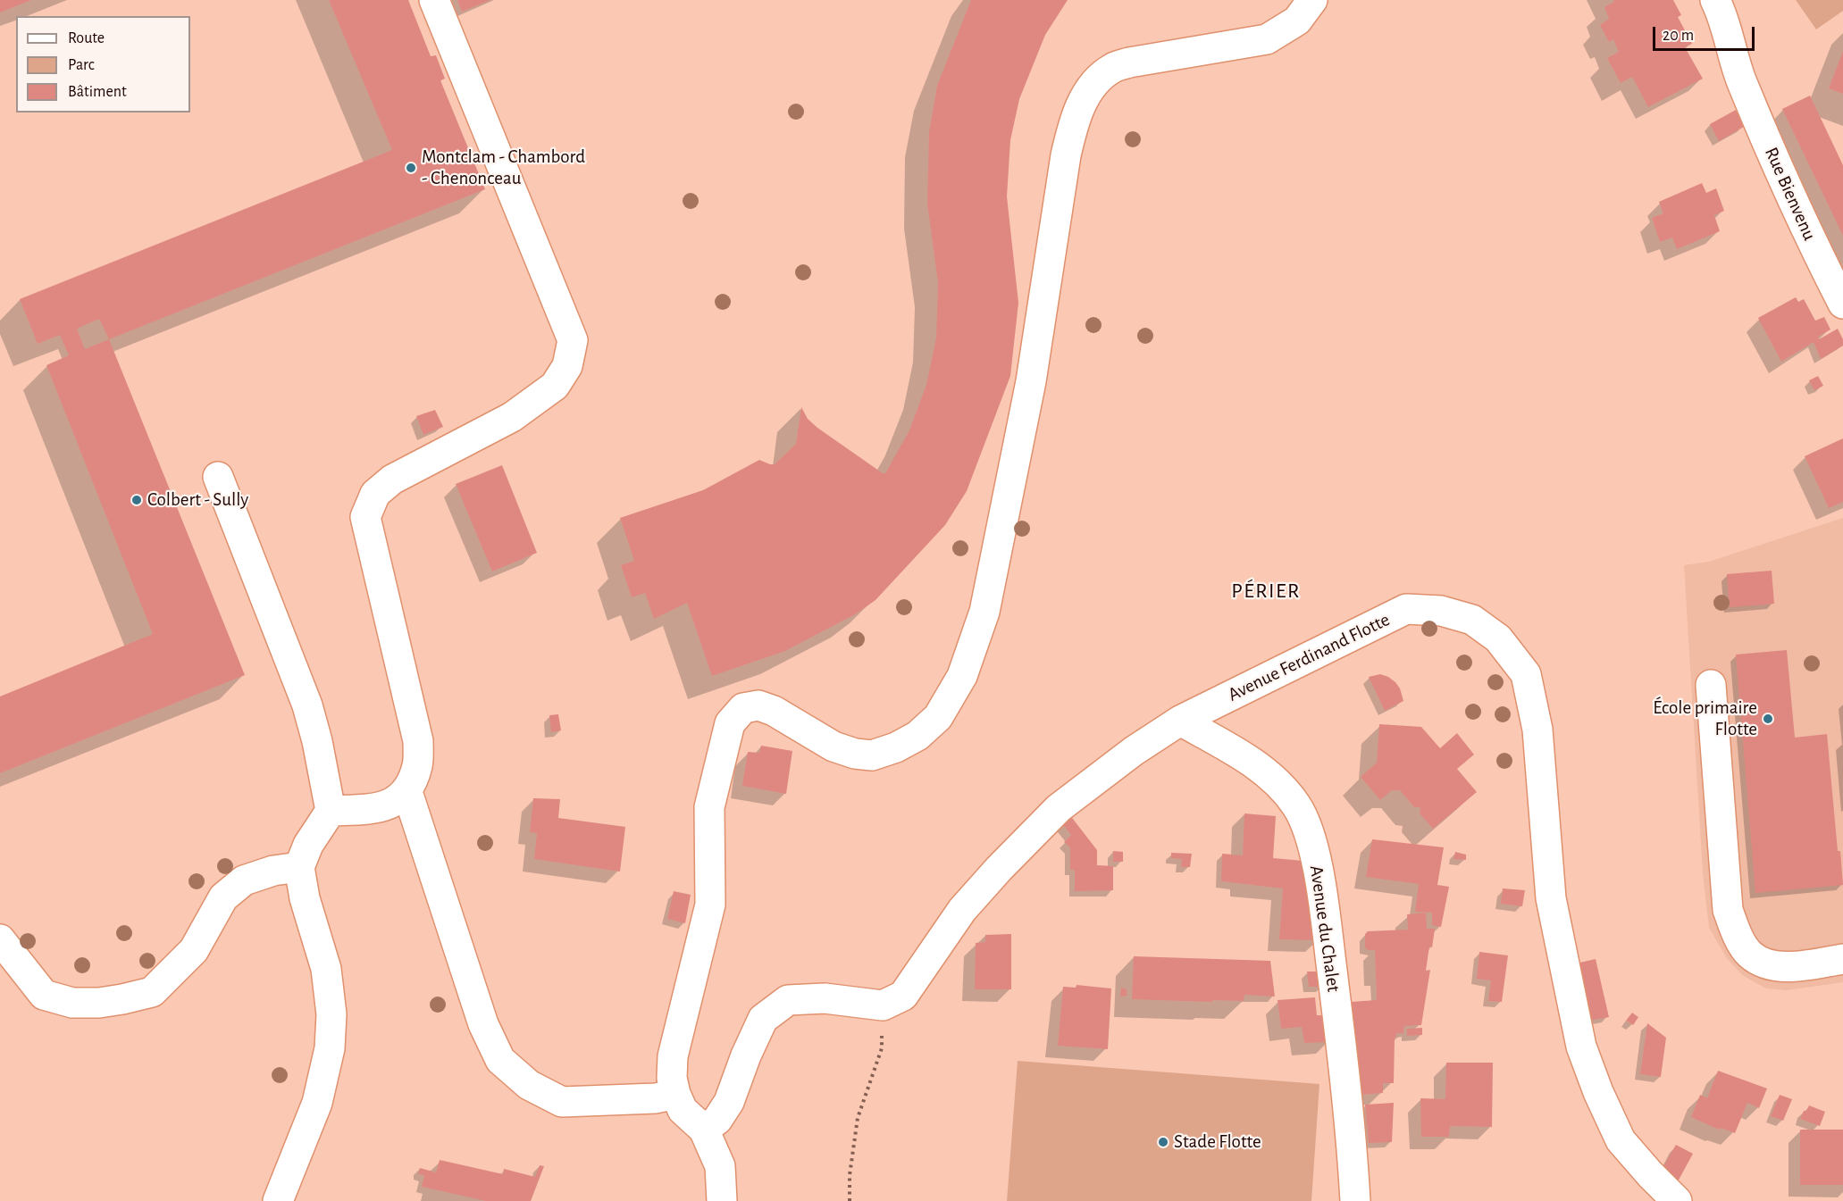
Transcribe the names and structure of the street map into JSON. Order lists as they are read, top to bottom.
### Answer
{
  "streets": {
    "street": ["Rue Bienvenu", "Avenue Ferdinand Flotte", "Avenue du Chalet"]
  },
  "crossings": [
    ["Avenue Ferdinand Flotte", "Avenue du Chalet"]
  ],
  "districts": ["PÉRIER"],
  "places": [
    "Montclam - Chambord - Chenonceau",
    "Colbert - Sully",
    "École primaire Flotte",
    "Stade Flotte"
  ],
  "legend": ["Route", "Parc", "Bâtiment"],
  "scale_bar": "20 m"
}
